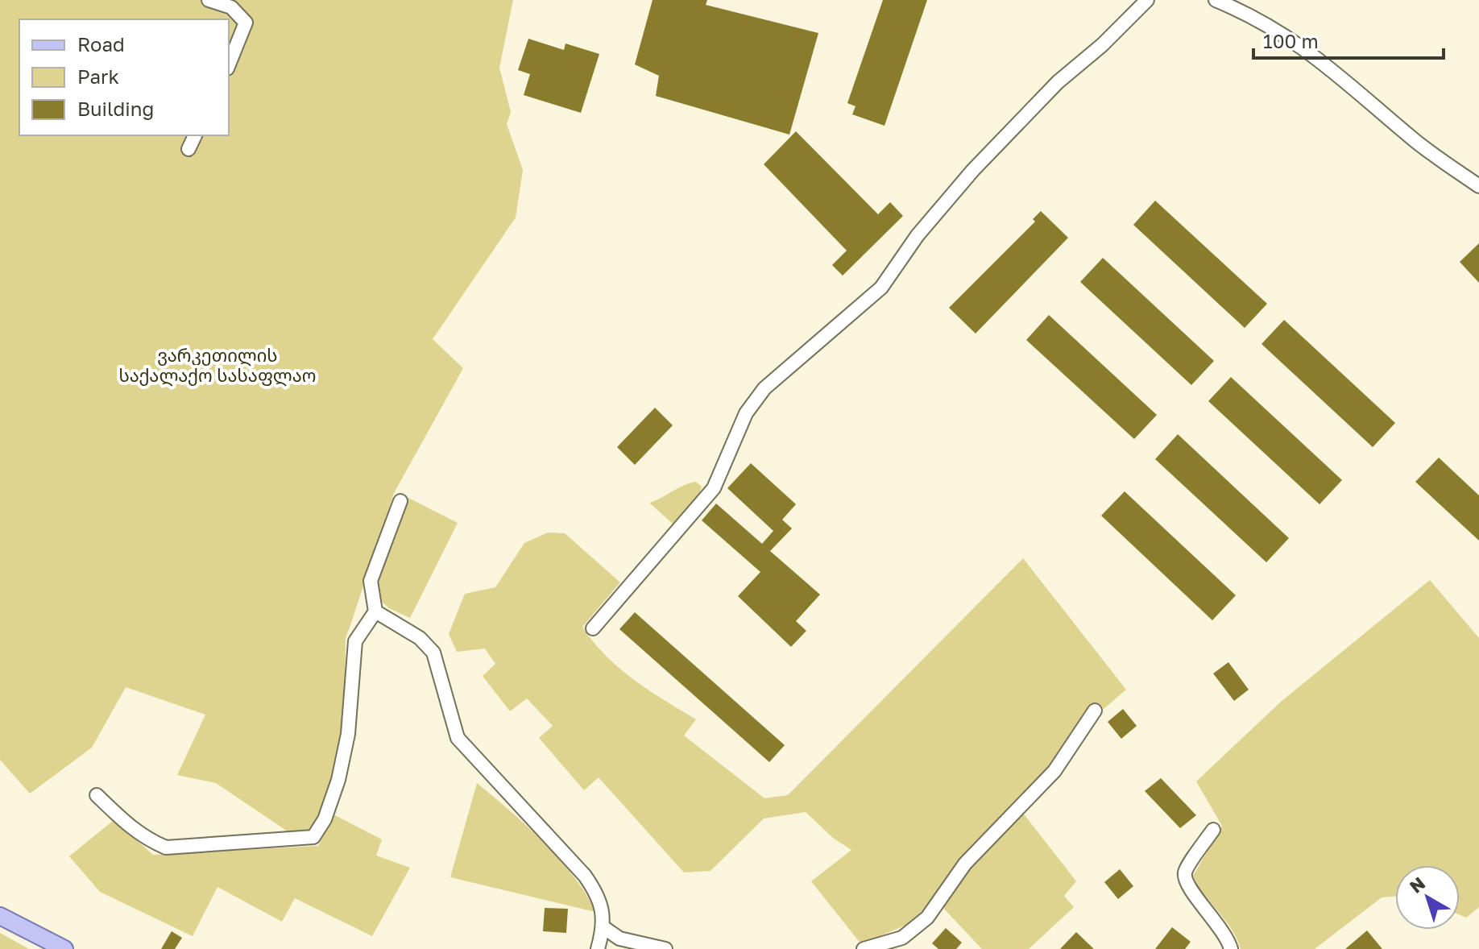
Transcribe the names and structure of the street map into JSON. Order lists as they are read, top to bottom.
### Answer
{
  "parks": ["ვარკეთილის საქალაქო სასაფლაო"],
  "legend": ["Road", "Park", "Building"],
  "scale_bar": "100 m",
  "north": "top left"
}
